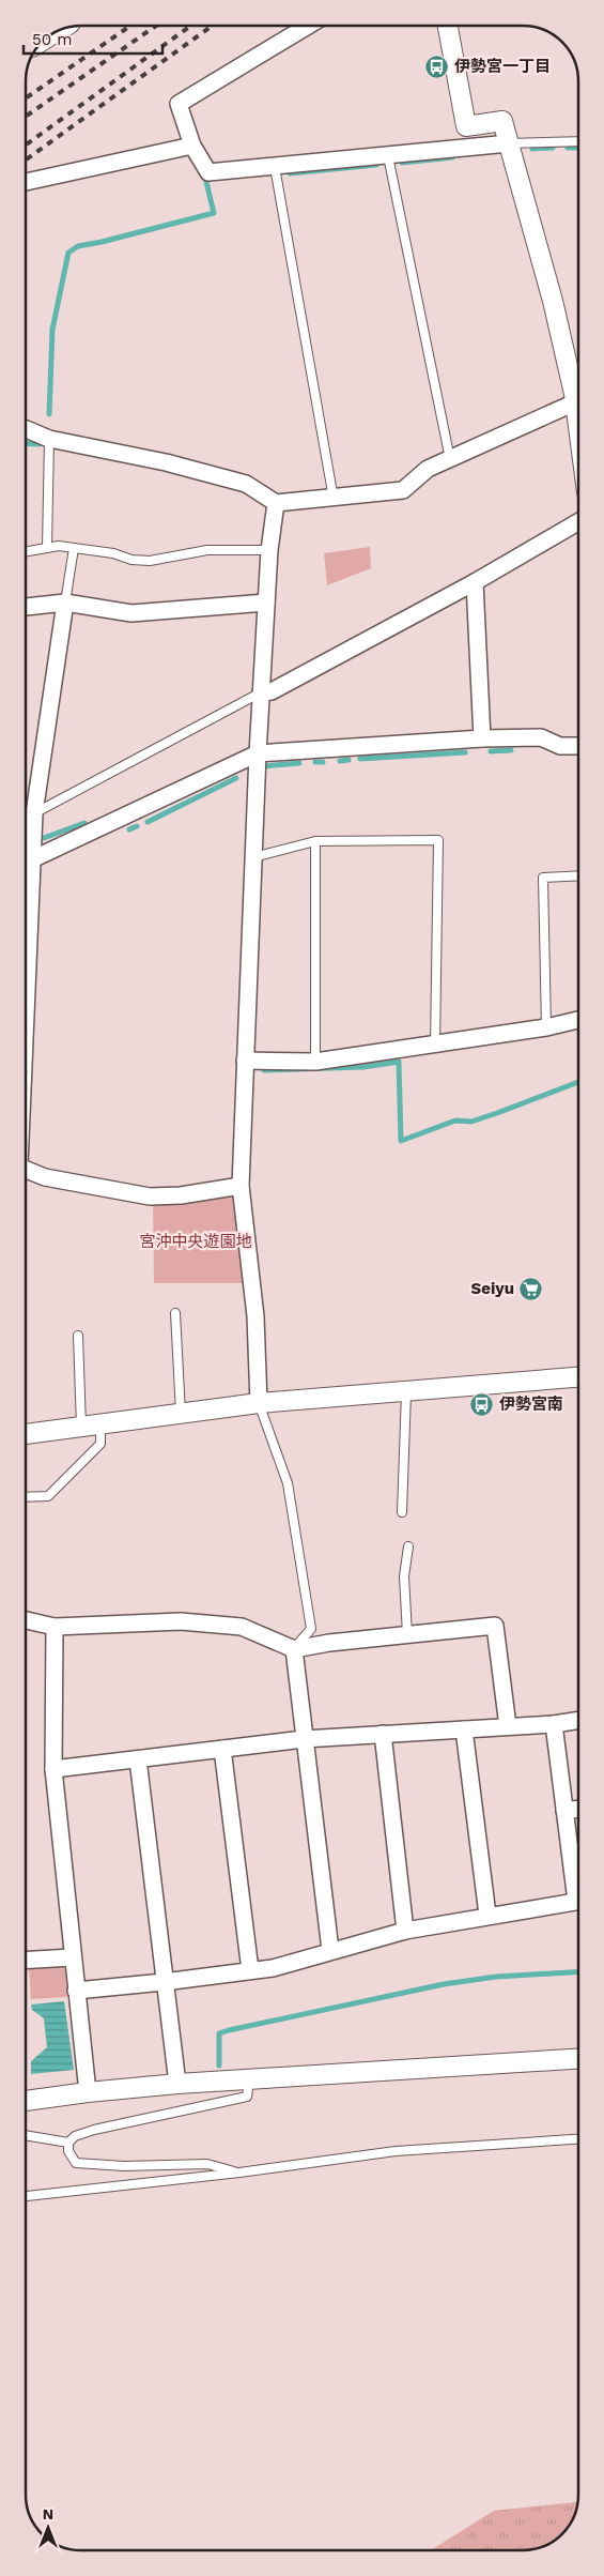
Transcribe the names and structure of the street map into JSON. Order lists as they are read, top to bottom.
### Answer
{
  "parks": ["宮沖中央遊園地"],
  "places": {
    "bus stop": ["伊勢宮一丁目", "伊勢宮南"],
    "supermarket": ["Seiyu"]
  },
  "scale_bar": "50 m",
  "north": "top"
}
